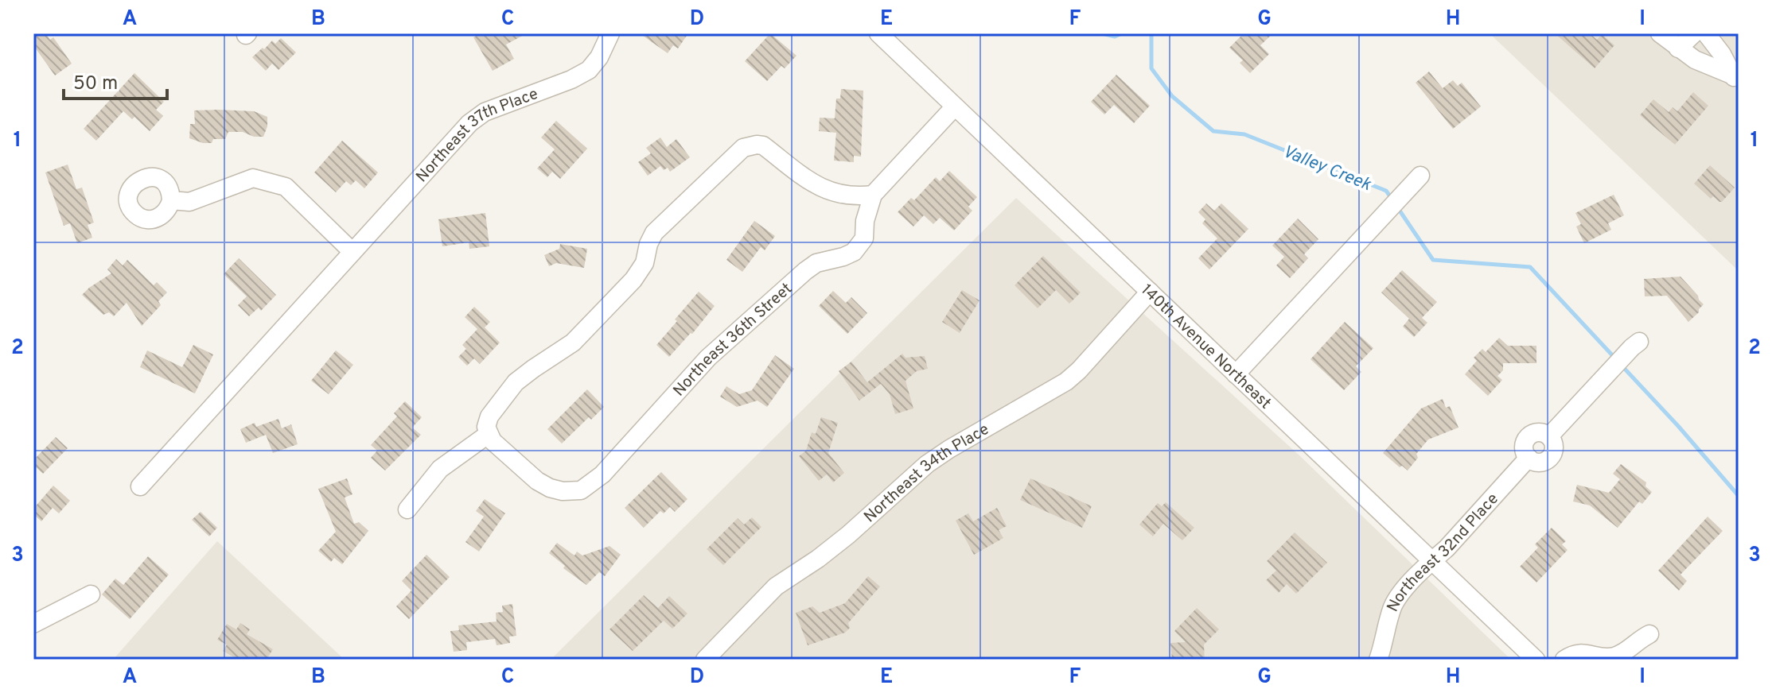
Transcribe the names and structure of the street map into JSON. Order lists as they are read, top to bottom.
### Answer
{
  "streets": {
    "street": [
      "Northeast 37th Place",
      "Northeast 36th Street",
      "140th Avenue Northeast",
      "Northeast 34th Place",
      "Northeast 32nd Place"
    ]
  },
  "crossings": [
    ["Northeast 36th Street", "140th Avenue Northeast"],
    ["140th Avenue Northeast", "Northeast 34th Place"],
    ["140th Avenue Northeast", "Northeast 32nd Place"]
  ],
  "water": ["Valley Creek"],
  "scale_bar": "50 m",
  "grid": {
    "columns": [
      "A",
      "B",
      "C",
      "D",
      "E",
      "F",
      "G",
      "H",
      "I"
    ],
    "rows": ["1", "2", "3"]
  }
}
